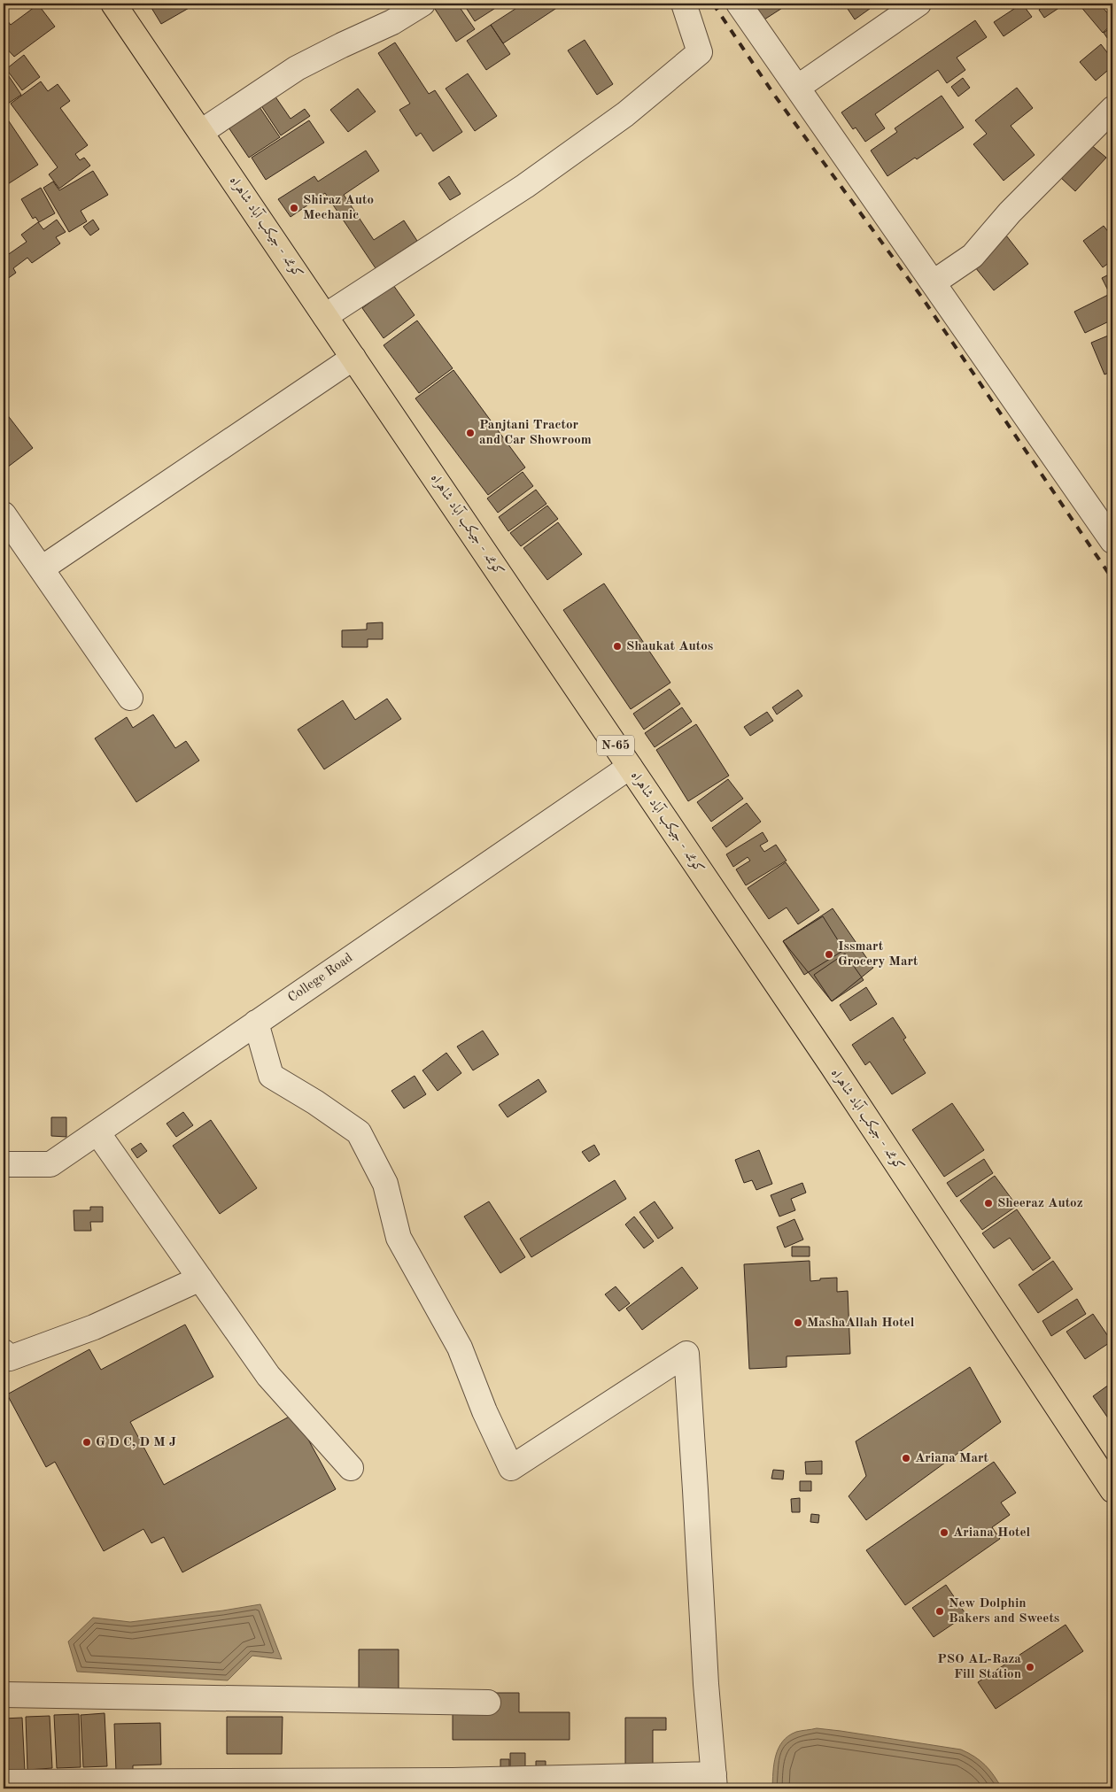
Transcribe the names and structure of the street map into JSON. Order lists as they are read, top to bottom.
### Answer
{
  "streets": {
    "highway": ["کوئٹہ - جیکب آباد شاہراہ", "N-65"],
    "street": ["College Road"]
  },
  "crossings": [
    ["کوئٹہ - جیکب آباد شاہراہ", "College Road"]
  ],
  "places": [
    "Shiraz Auto Mechanic",
    "Panjtani Tractor and Car Showroom",
    "Shaukat Autos",
    "Issmart Grocery Mart",
    "Sheeraz Autoz",
    "MashaAllah Hotel",
    "G D C, D M J",
    "Ariana Mart",
    "Ariana Hotel",
    "New Dolphin Bakers and Sweets",
    "PSO AL-Raza Fill Station"
  ]
}
